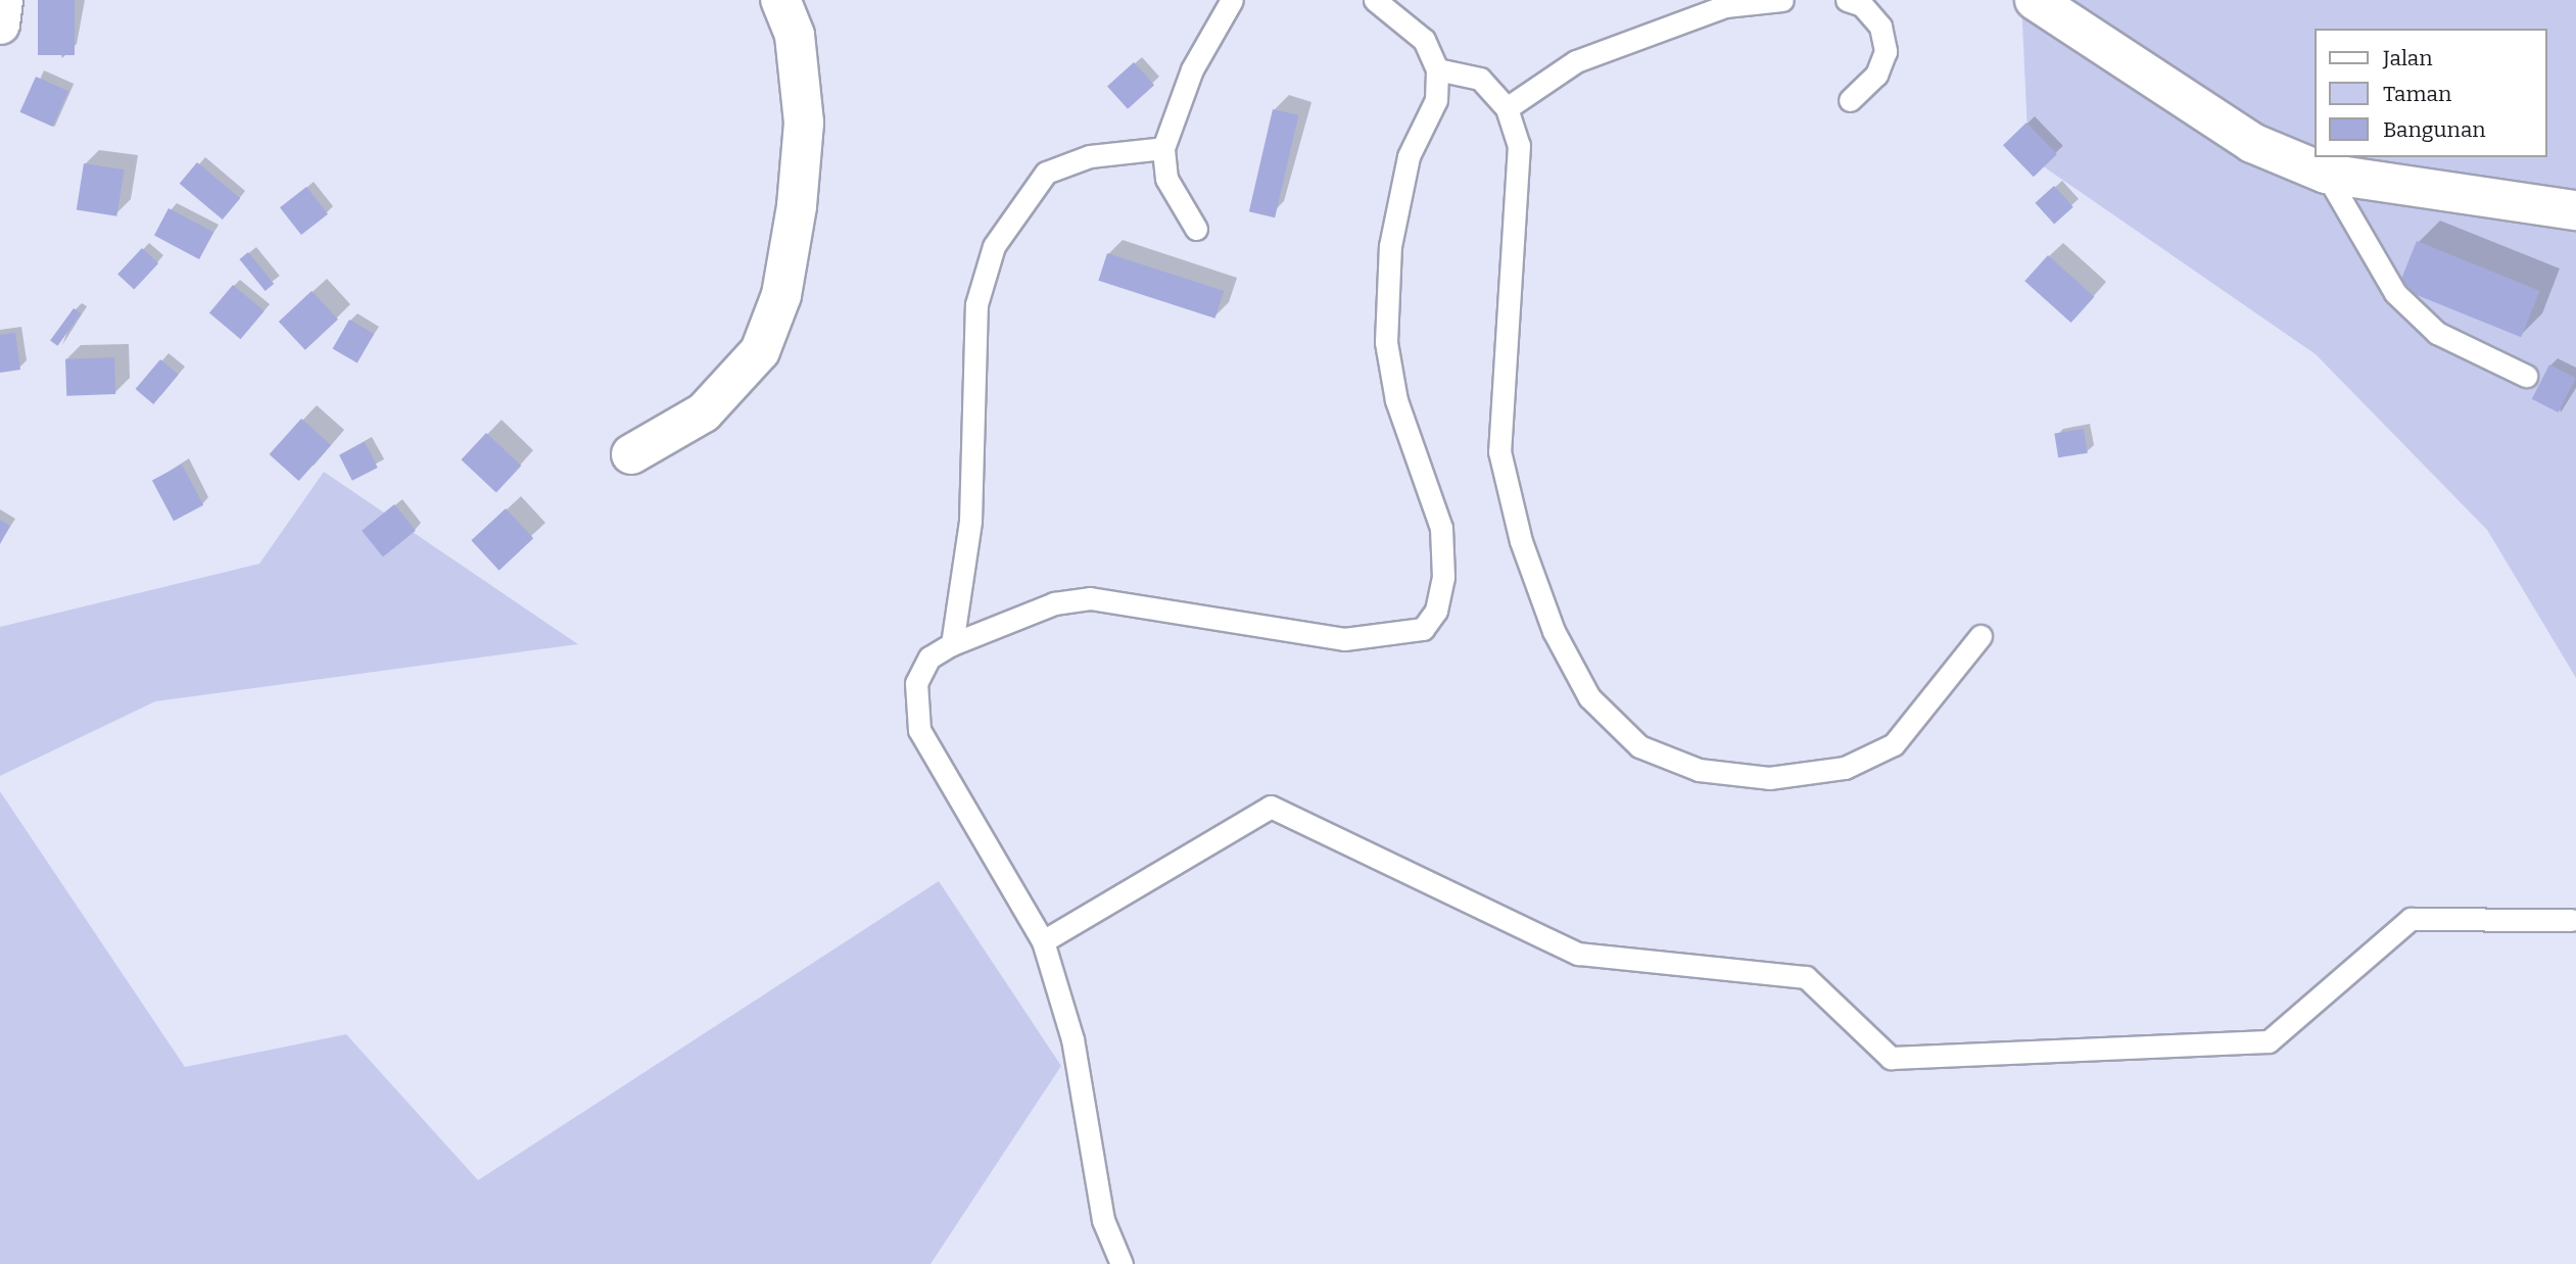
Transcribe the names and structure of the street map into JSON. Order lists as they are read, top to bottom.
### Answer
{
  "legend": ["Jalan", "Taman", "Bangunan"]
}
